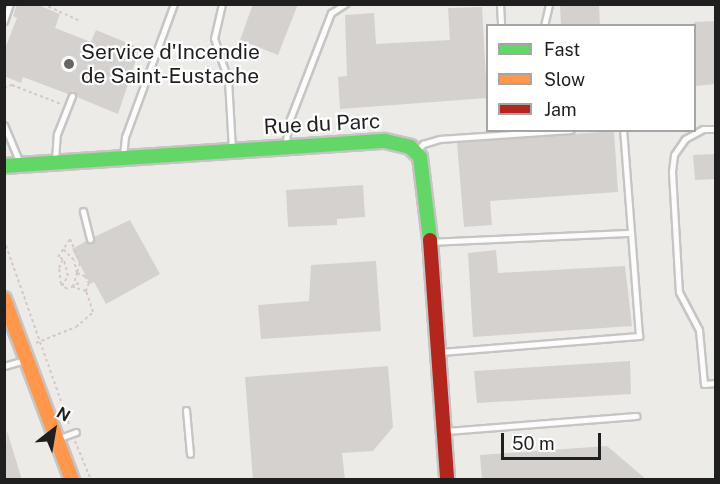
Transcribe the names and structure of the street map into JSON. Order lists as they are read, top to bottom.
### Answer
{
  "streets": {
    "street": ["Rue du Parc"]
  },
  "places": ["Service d'Incendie de Saint-Eustache"],
  "legend": ["Fast", "Slow", "Jam"],
  "scale_bar": "50 m",
  "north": "top right"
}
